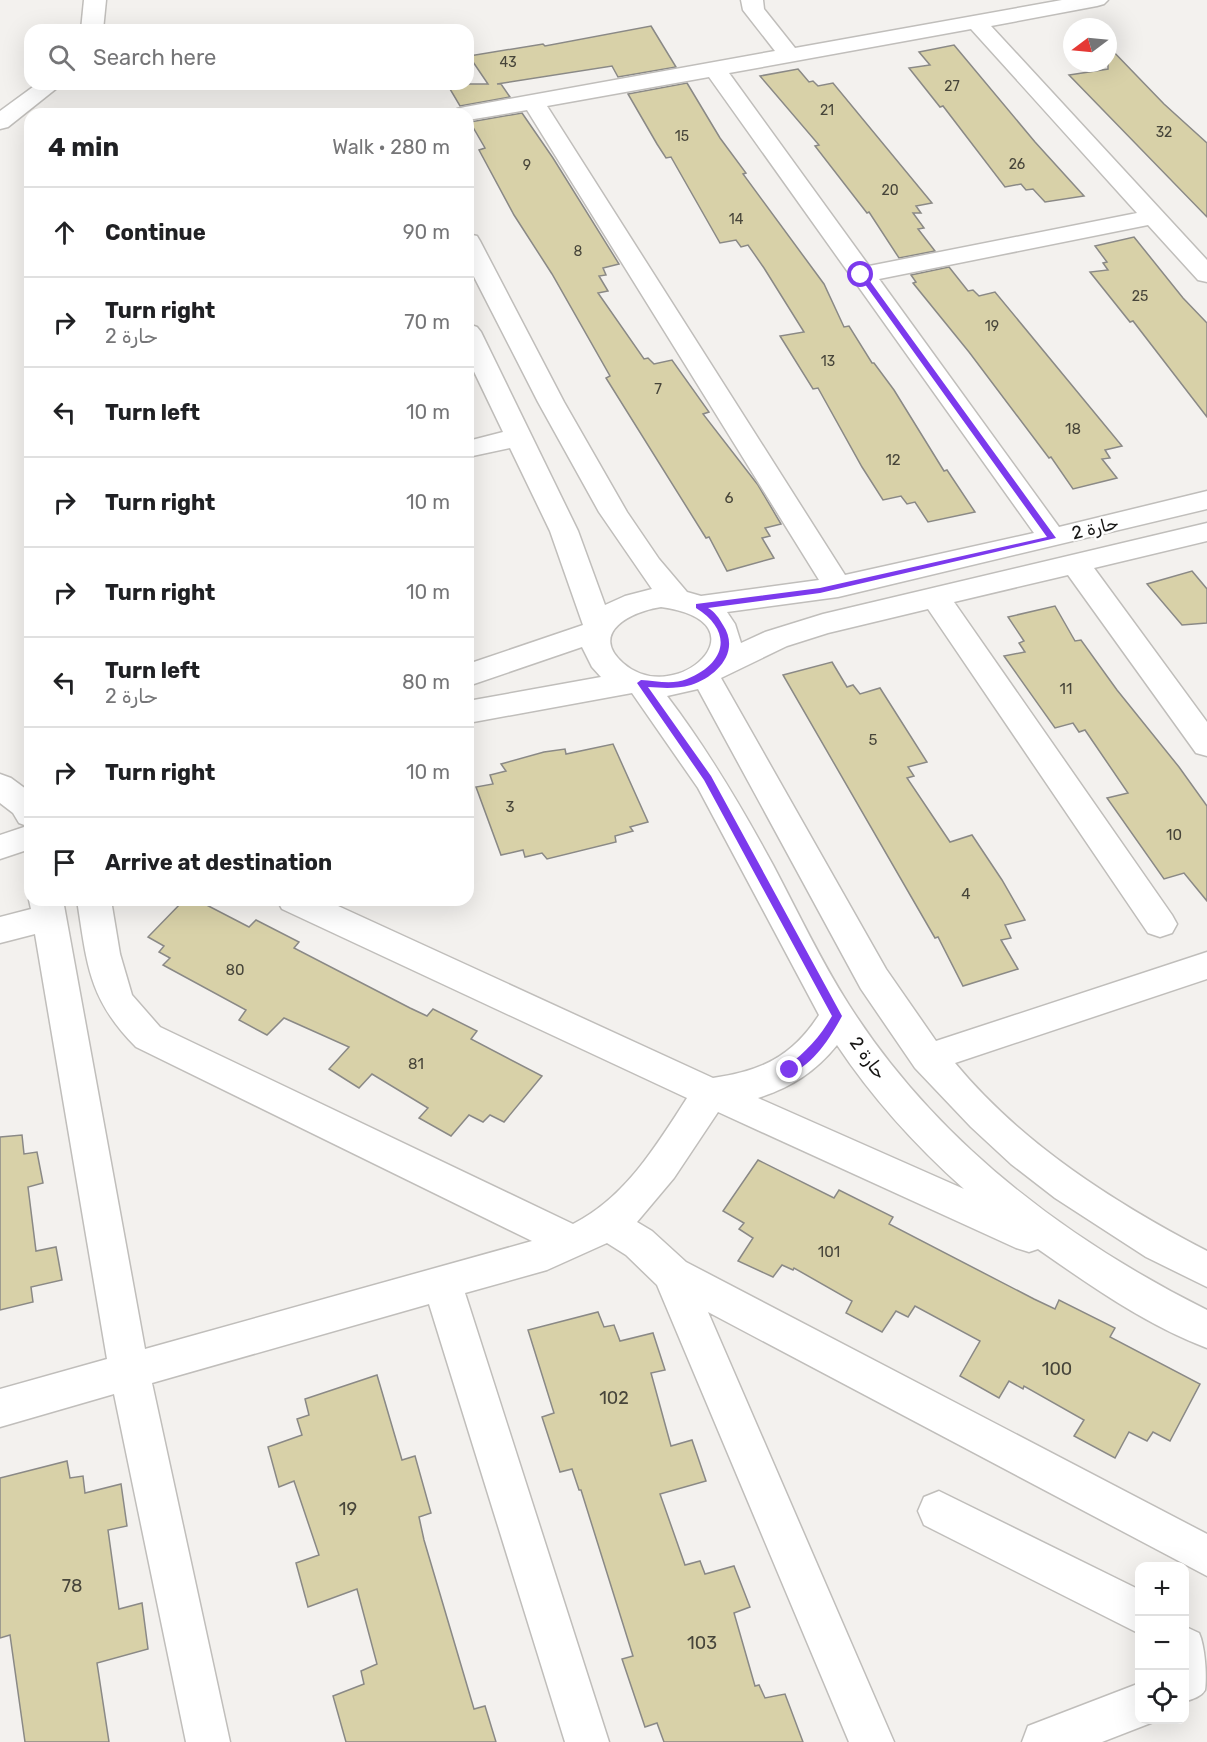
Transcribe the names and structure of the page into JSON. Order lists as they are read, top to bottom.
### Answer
{
  "streets": {
    "street": ["حارة 2"]
  },
  "house_numbers": [
    "43",
    "27",
    "21",
    "32",
    "15",
    "26",
    "9",
    "20",
    "14",
    "8",
    "25",
    "19",
    "13",
    "7",
    "18",
    "12",
    "6",
    "11",
    "5",
    "3",
    "10",
    "4",
    "80",
    "81",
    "101",
    "100",
    "102",
    "19",
    "78",
    "103"
  ],
  "north": "left",
  "page": {
    "search": "Search here",
    "heading": ["4 min", "Walk · 280 m"],
    "list": [
      ["Continue", "90 m"],
      ["Turn right", "حارة 2", "70 m"],
      ["Turn left", "10 m"],
      ["Turn right", "10 m"],
      ["Turn right", "10 m"],
      ["Turn left", "حارة 2", "80 m"],
      ["Turn right", "10 m"],
      "Arrive at destination"
    ],
    "map_buttons": ["+", "−"]
  }
}
